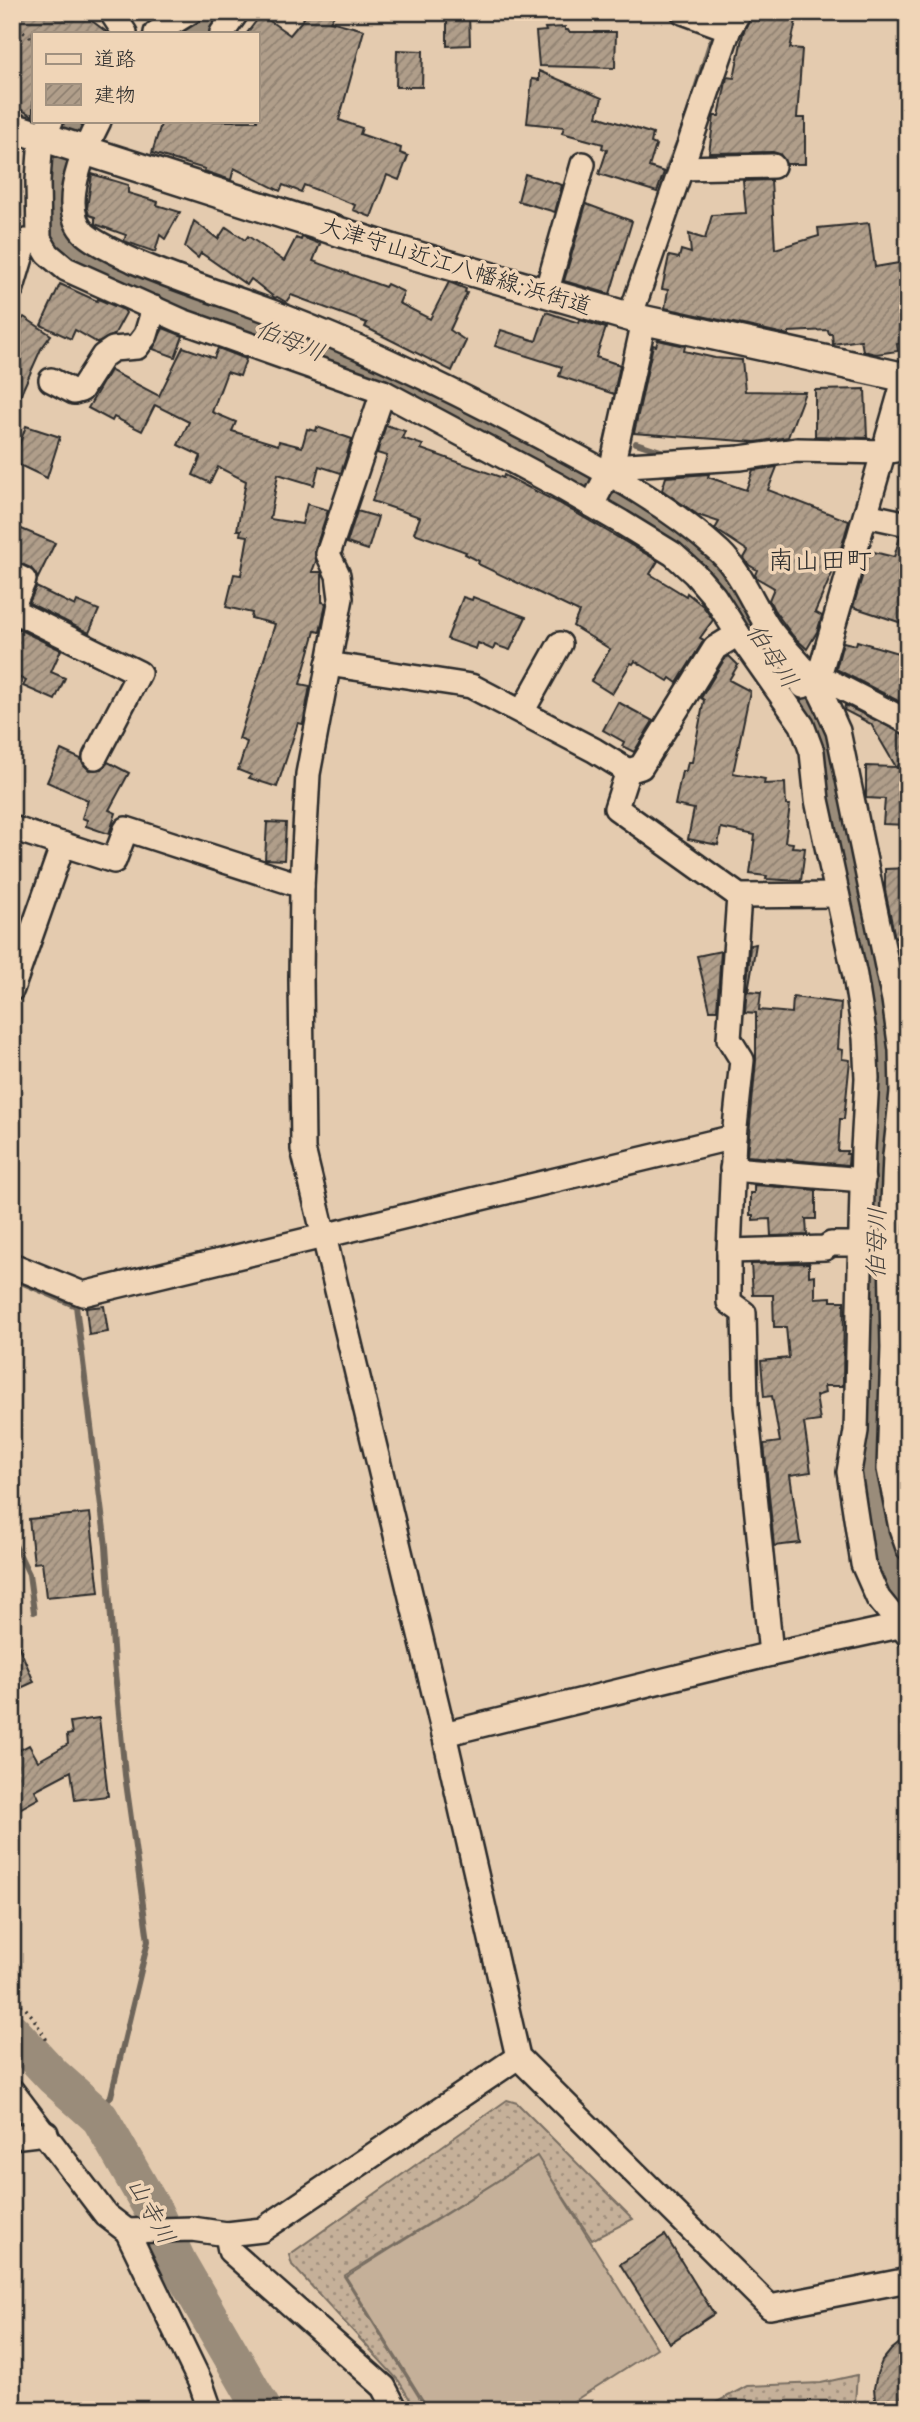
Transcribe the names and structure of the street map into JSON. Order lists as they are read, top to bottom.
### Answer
{
  "streets": {
    "main road": ["大津守山近江八幡線;浜街道"]
  },
  "districts": ["南山田町"],
  "water": ["伯母川", "山寺川"],
  "legend": ["道路", "建物"]
}
